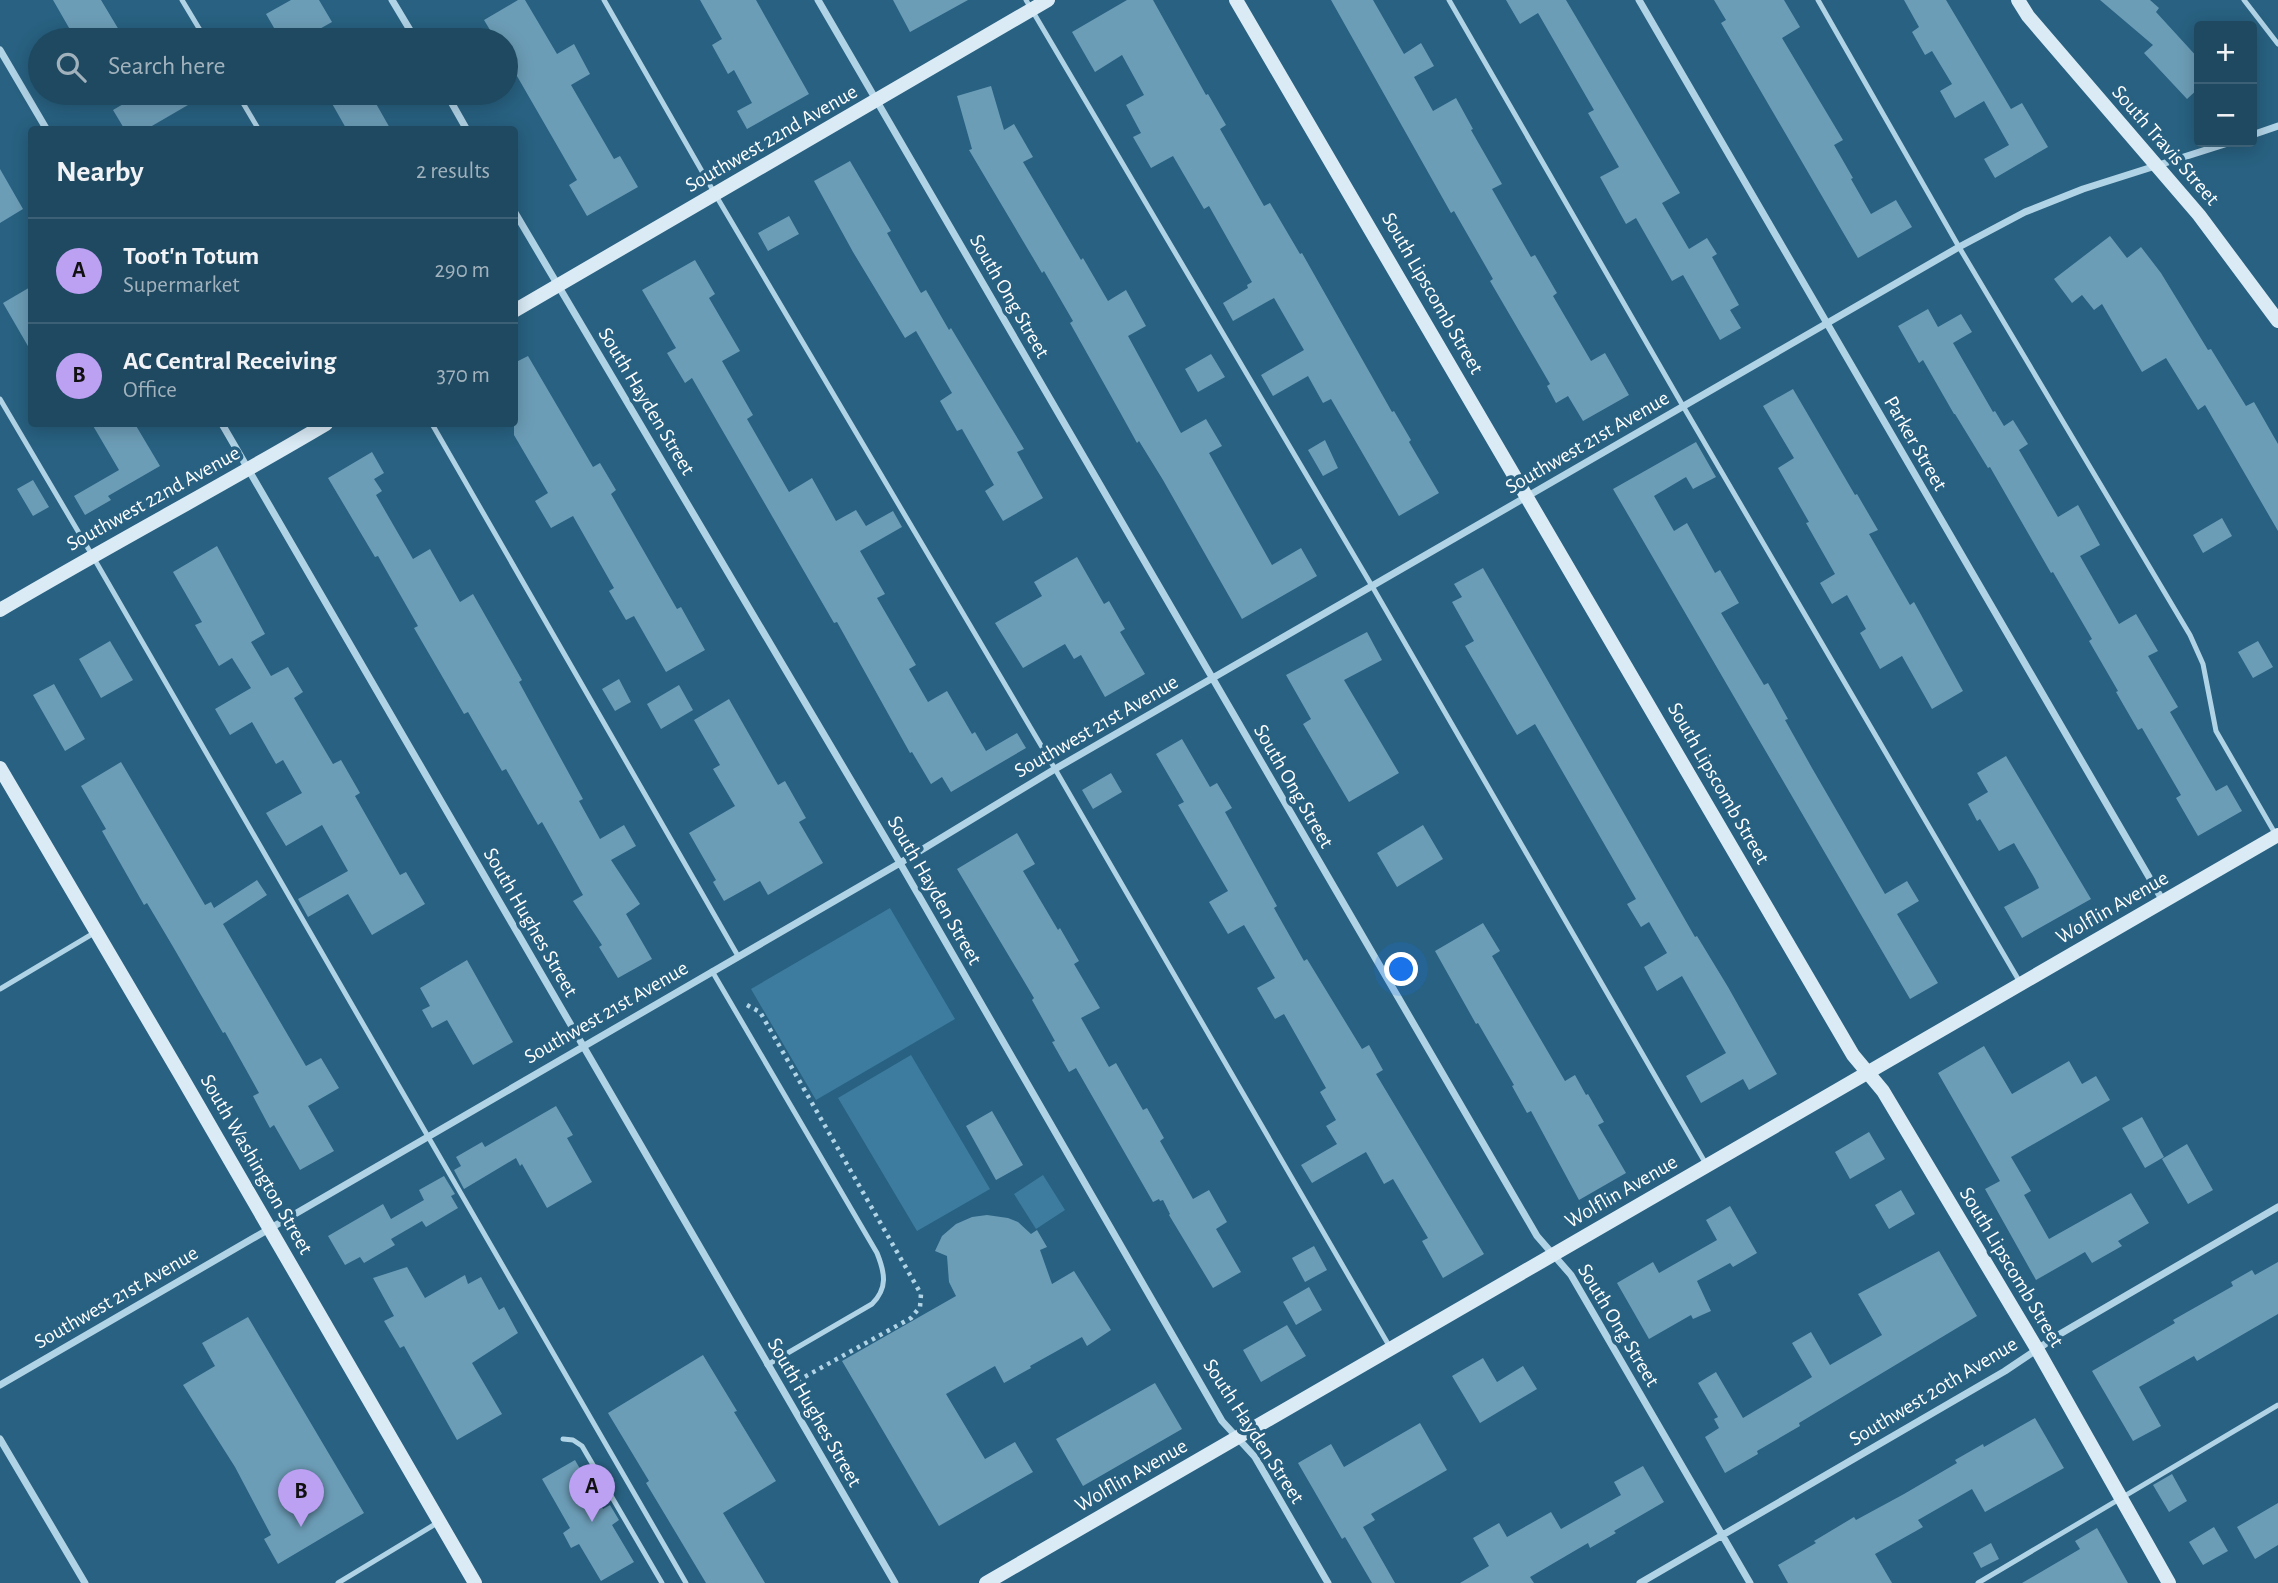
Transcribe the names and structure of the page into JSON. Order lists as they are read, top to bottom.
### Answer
{
  "streets": {
    "main road": [
      "Southwest 22nd Avenue",
      "South Travis Street",
      "South Lipscomb Street",
      "Wolflin Avenue",
      "South Washington Street"
    ],
    "street": [
      "South Ong Street",
      "South Hayden Street",
      "Southwest 21st Avenue",
      "Parker Street",
      "South Hughes Street",
      "Southwest 20th Avenue"
    ]
  },
  "crossings": [
    ["Southwest 22nd Avenue", "South Ong Street"],
    ["Southwest 22nd Avenue", "South Hayden Street"],
    ["Southwest 22nd Avenue", "South Hughes Street"],
    ["South Travis Street", "Southwest 21st Avenue"],
    ["South Lipscomb Street", "Southwest 21st Avenue"],
    ["South Lipscomb Street", "Wolflin Avenue"],
    ["South Lipscomb Street", "Southwest 20th Avenue"],
    ["South Ong Street", "Southwest 21st Avenue"],
    ["South Ong Street", "Wolflin Avenue"],
    ["South Ong Street", "Southwest 20th Avenue"],
    ["South Hayden Street", "Southwest 21st Avenue"],
    ["South Hayden Street", "Wolflin Avenue"],
    ["Southwest 21st Avenue", "Parker Street"],
    ["Southwest 21st Avenue", "South Hughes Street"],
    ["Southwest 21st Avenue", "South Washington Street"],
    ["Parker Street", "Wolflin Avenue"]
  ],
  "page": {
    "map_buttons": ["+", "−"],
    "search": "Search here",
    "heading": ["Nearby", "2 results"],
    "list": [
      {
        "mark": "A",
        "name": "Toot'n Totum",
        "note": "Supermarket",
        "value": "290 m"
      },
      {
        "mark": "B",
        "name": "AC Central Receiving",
        "note": "Office",
        "value": "370 m"
      }
    ],
    "pins": ["A", "B"]
  }
}
